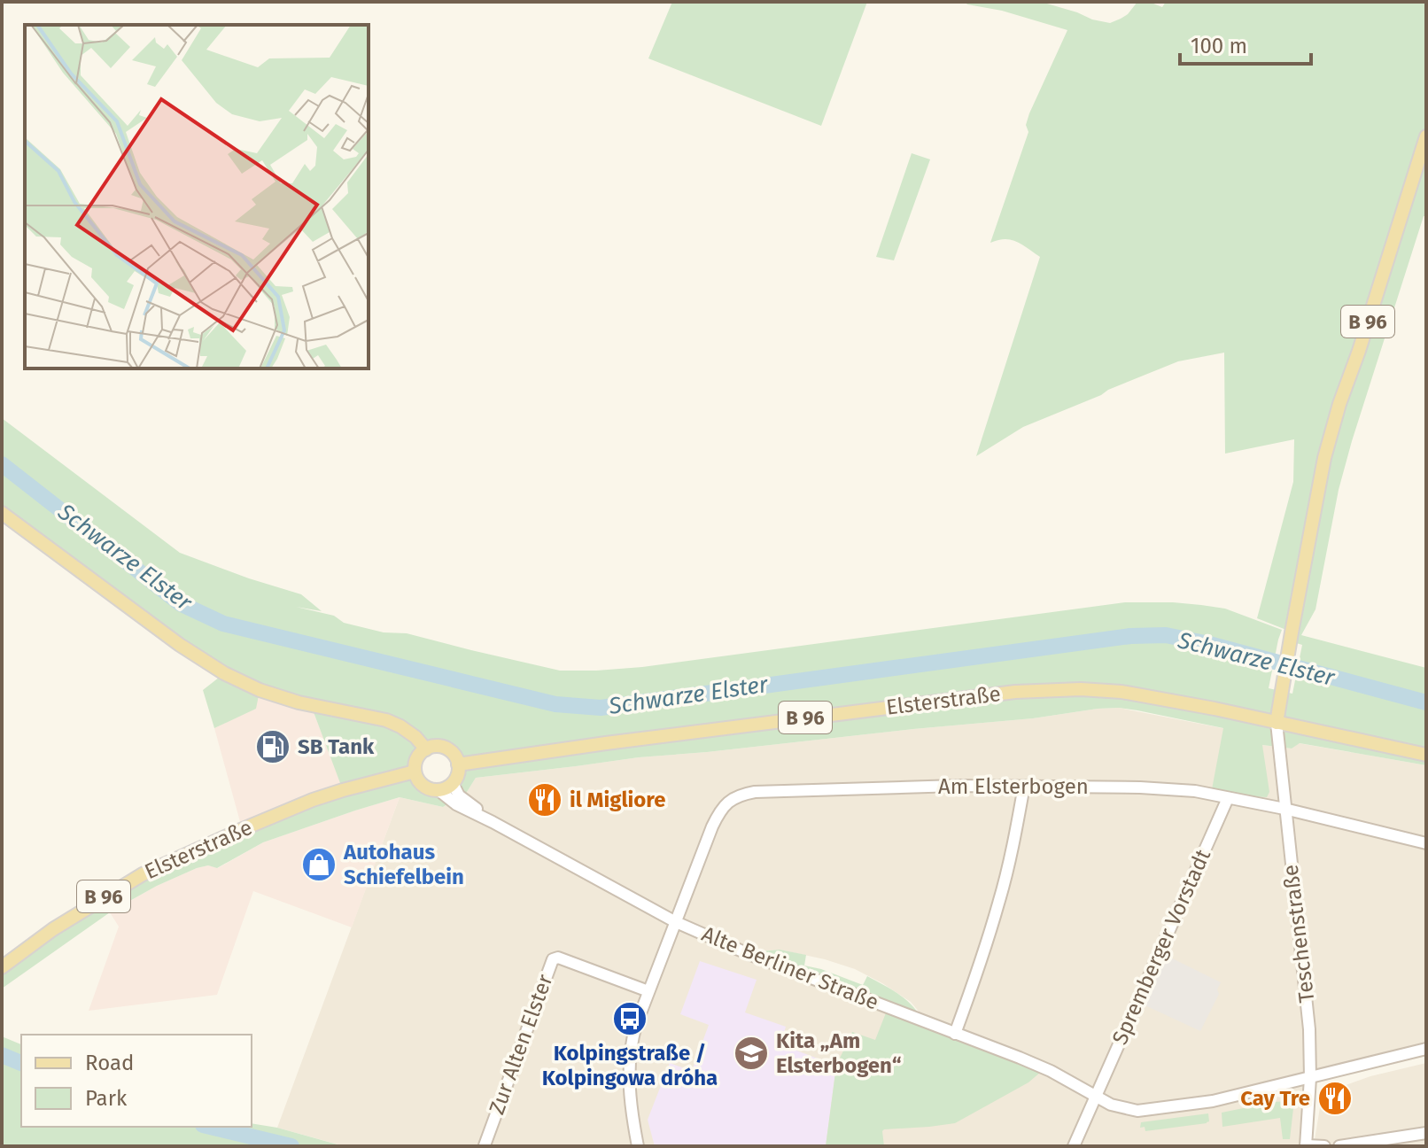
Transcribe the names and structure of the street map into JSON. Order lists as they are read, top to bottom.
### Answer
{
  "streets": {
    "main road": ["B 96", "Elsterstraße"],
    "street": [
      "Am Elsterbogen",
      "Teschenstraße",
      "Spremberger Vorstadt",
      "Alte Berliner Straße",
      "Zur Alten Elster"
    ]
  },
  "crossings": [
    ["B 96", "Elsterstraße"],
    ["B 96", "Teschenstraße"],
    ["Elsterstraße", "Teschenstraße"],
    ["Elsterstraße", "Alte Berliner Straße"],
    ["Am Elsterbogen", "Teschenstraße"],
    ["Am Elsterbogen", "Spremberger Vorstadt"],
    ["Am Elsterbogen", "Alte Berliner Straße"],
    ["Am Elsterbogen", "Zur Alten Elster"],
    ["Teschenstraße", "Alte Berliner Straße"],
    ["Spremberger Vorstadt", "Alte Berliner Straße"]
  ],
  "water": ["Schwarze Elster"],
  "places": {
    "fuel station": ["SB Tank"],
    "restaurant": ["il Migliore", "Cay Tre"],
    "shop": ["Autohaus Schiefelbein"],
    "bus stop": ["Kolpingstraße / Kolpingowa dróha"],
    "school or university": ["Kita „Am Elsterbogen“"]
  },
  "legend": ["Road", "Park"],
  "scale_bar": "100 m"
}
